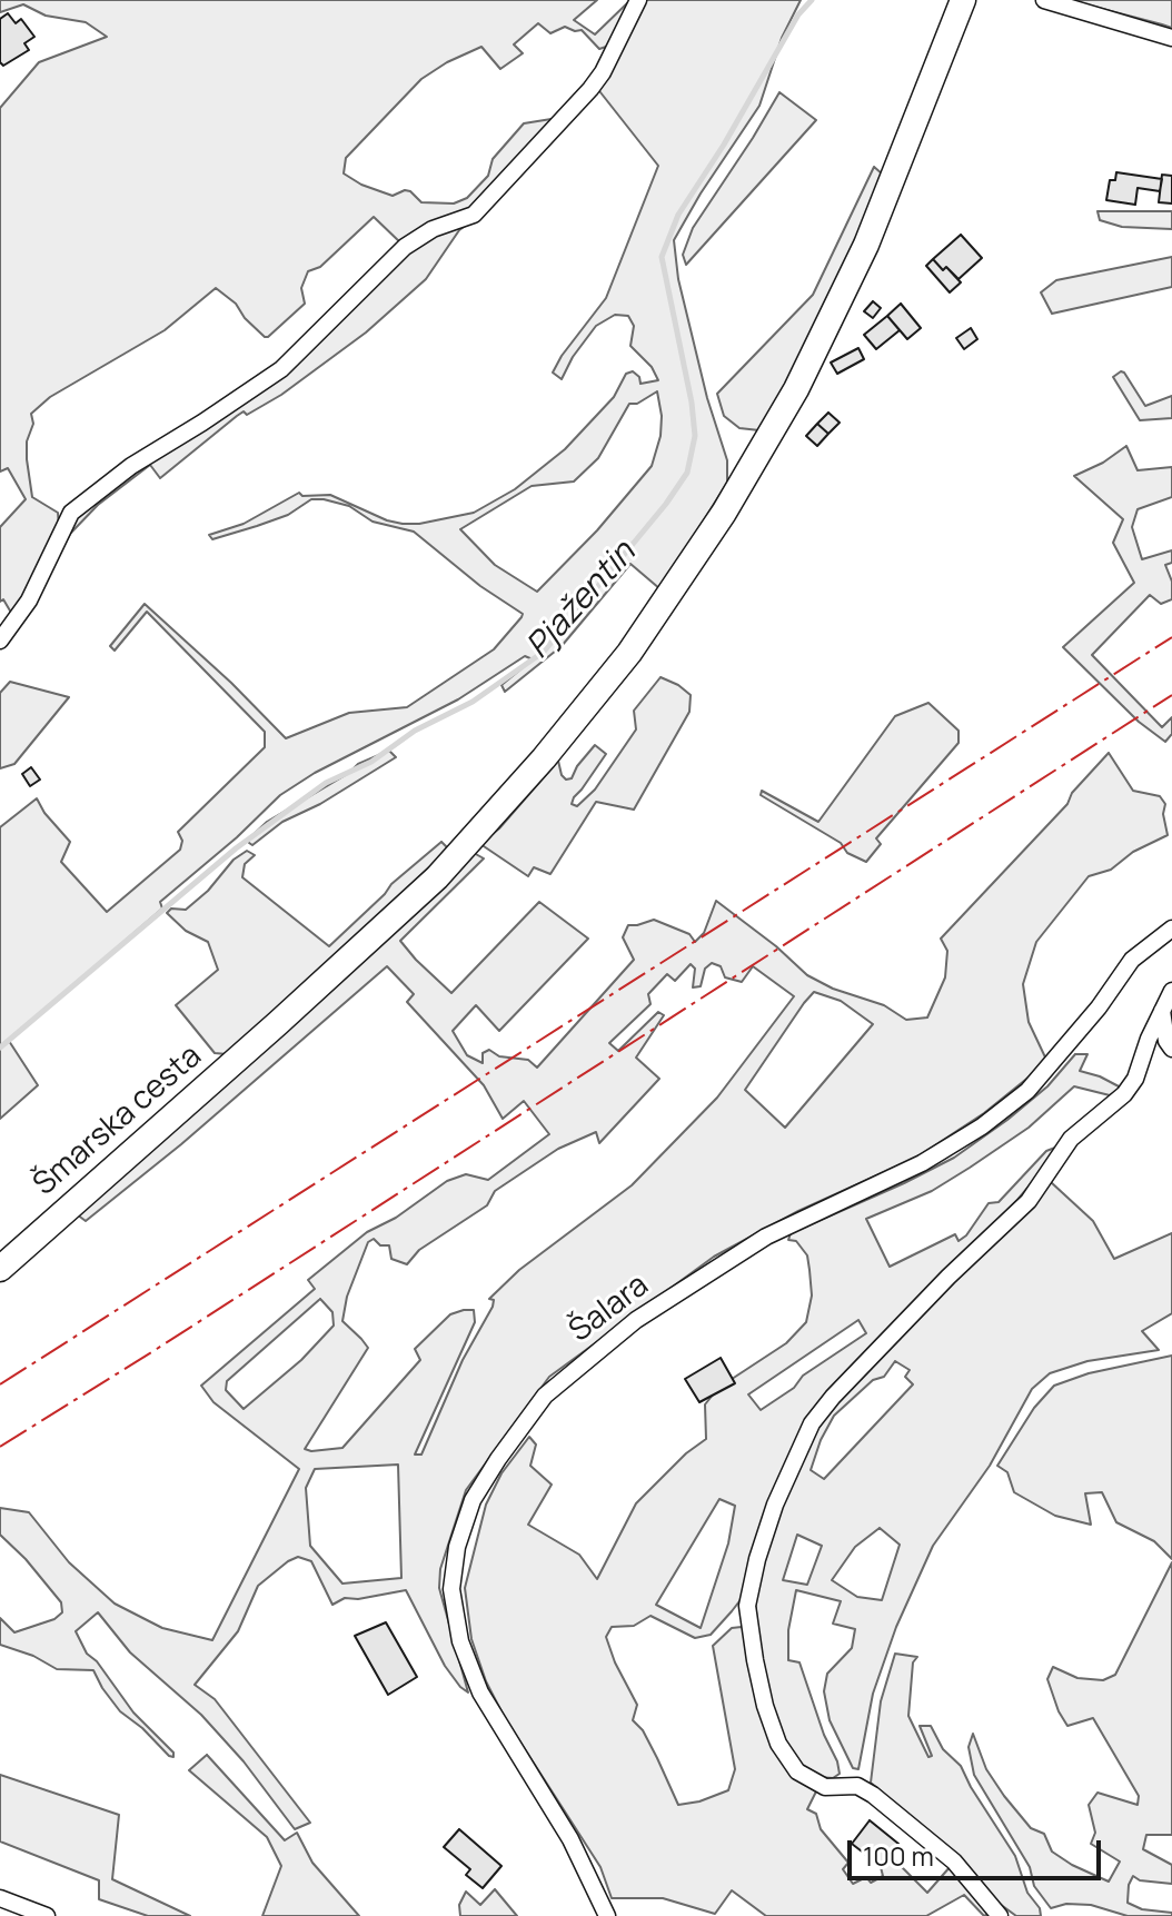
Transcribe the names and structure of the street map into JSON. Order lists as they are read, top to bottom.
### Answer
{
  "streets": {
    "main road": ["Šmarska cesta"],
    "street": ["Šalara"]
  },
  "water": ["Pjažentin"],
  "scale_bar": "100 m"
}
